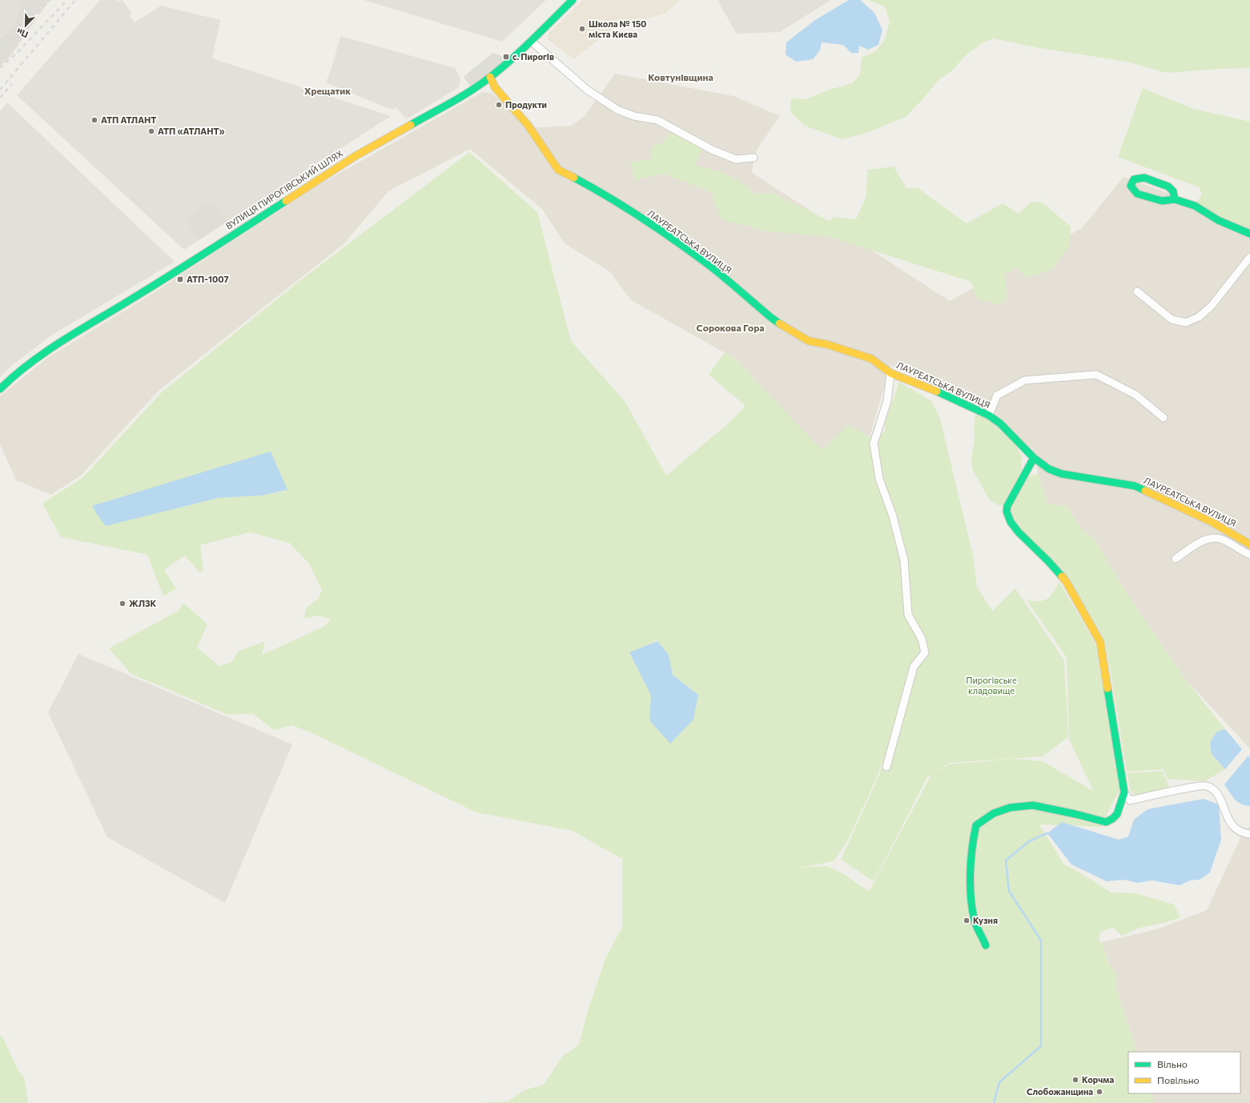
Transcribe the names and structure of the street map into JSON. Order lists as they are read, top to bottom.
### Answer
{
  "streets": {
    "street": ["ВУЛИЦЯ ПИРОГІВСЬКИЙ ШЛЯХ", "ЛАУРЕАТСЬКА ВУЛИЦЯ"]
  },
  "crossings": [
    ["ВУЛИЦЯ ПИРОГІВСЬКИЙ ШЛЯХ", "ЛАУРЕАТСЬКА ВУЛИЦЯ"]
  ],
  "districts": ["Ковтунівщина", "Хрещатик", "Сорокова Гора"],
  "parks": ["Пирогівське кладовище"],
  "places": {
    "other": [
      "Школа № 150 міста Києва",
      "Продукти",
      "АТП АТЛАНТ",
      "АТП «АТЛАНТ»",
      "ЖЛЗК",
      "Кузня",
      "Корчма",
      "Слобожанщина"
    ],
    "transit": ["с. Пирогів", "АТП-1007"]
  },
  "legend": ["Вільно", "Повільно"],
  "north": "bottom left"
}
